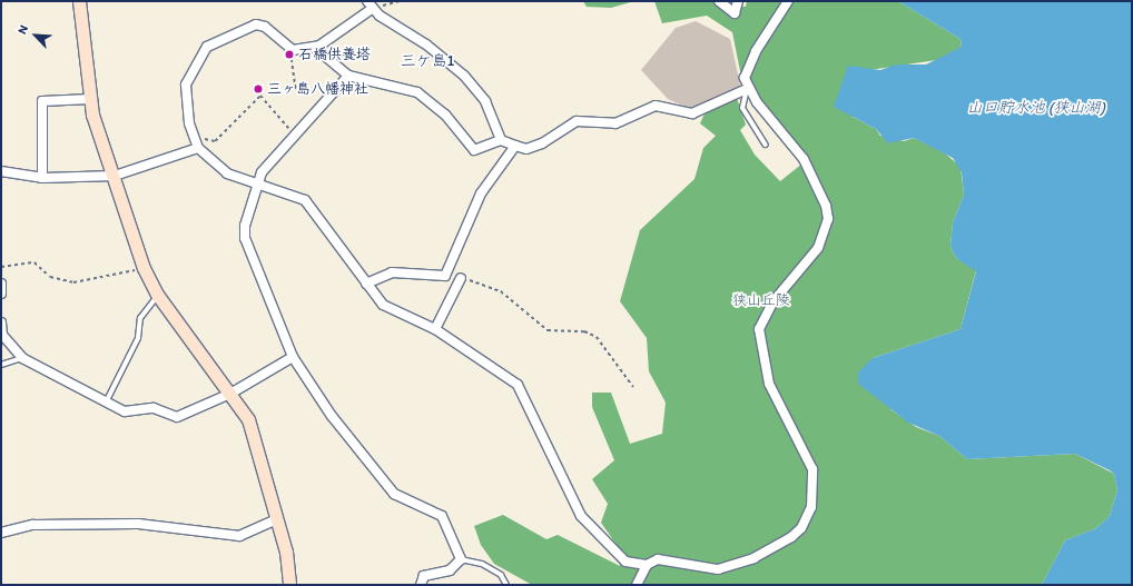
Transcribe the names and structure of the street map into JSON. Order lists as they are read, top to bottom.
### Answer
{
  "districts": ["三ケ島1"],
  "water": ["山口貯水池 (狭山湖)"],
  "parks": ["狭山丘陵"],
  "places": ["石橋供養塔", "三ヶ島八幡神社"],
  "north": "top left"
}
